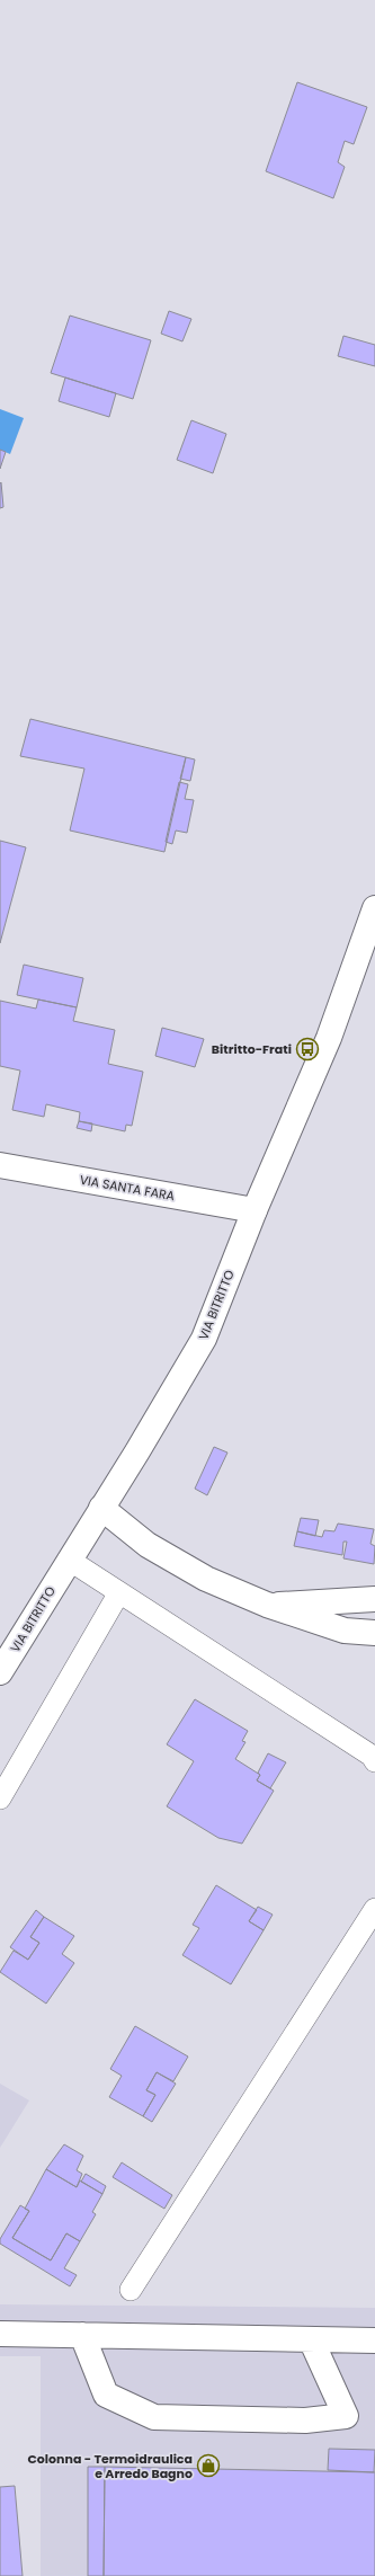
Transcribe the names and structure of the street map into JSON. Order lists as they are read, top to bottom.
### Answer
{
  "streets": {
    "street": ["VIA SANTA FARA", "VIA BITRITTO"]
  },
  "crossings": [
    ["VIA SANTA FARA", "VIA BITRITTO"]
  ],
  "places": {
    "bus stop": ["Bitritto-Frati"],
    "shop": ["Colonna - Termoidraulica e Arredo Bagno"]
  }
}
